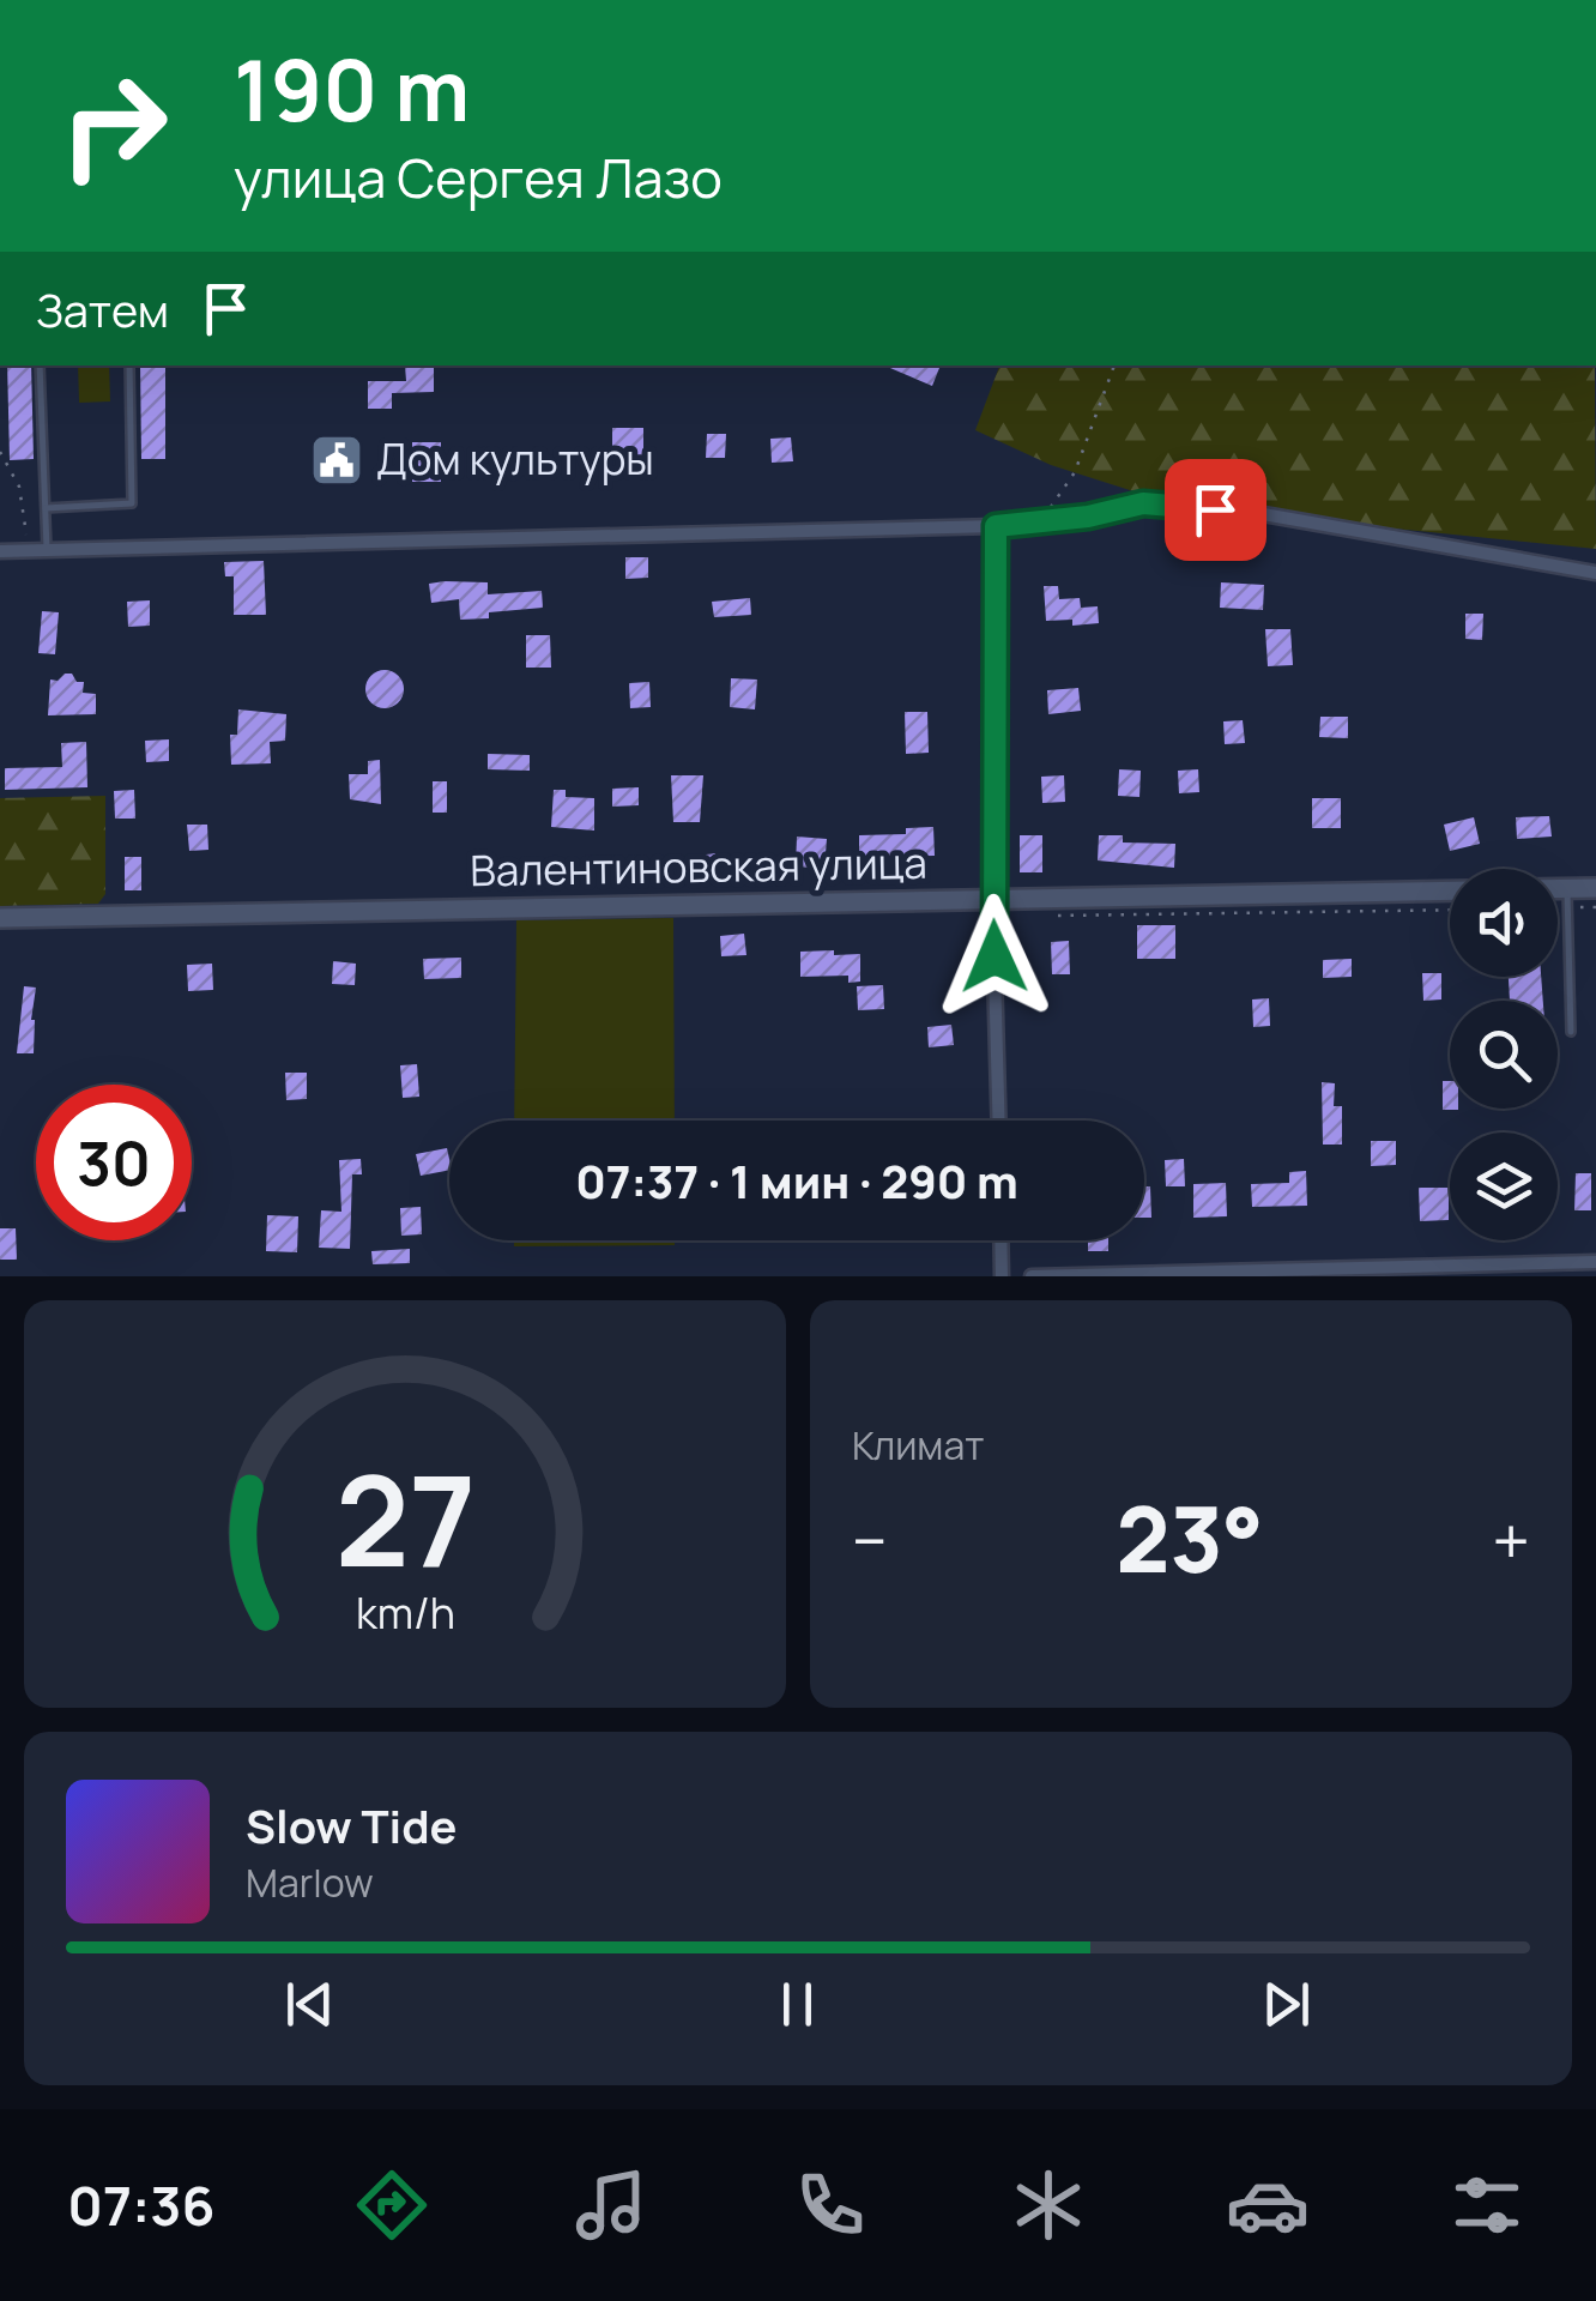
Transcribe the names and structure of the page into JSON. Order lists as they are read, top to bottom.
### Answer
{
  "streets": {
    "main road": ["Валентиновская улица"]
  },
  "places": {
    "public building": ["Дом культуры"]
  },
  "page": {
    "turn": ["190 m", "улица Сергея Лазо"],
    "then": "Затем",
    "limit": "30",
    "trip": "07:37 · 1 мин · 290 m",
    "tile": "Климат",
    "heat": ["−", "23°", "+"],
    "song": ["Slow Tide", "Marlow"],
    "tabs": "07:36",
    "gauge": ["27", "km/h"]
  }
}
